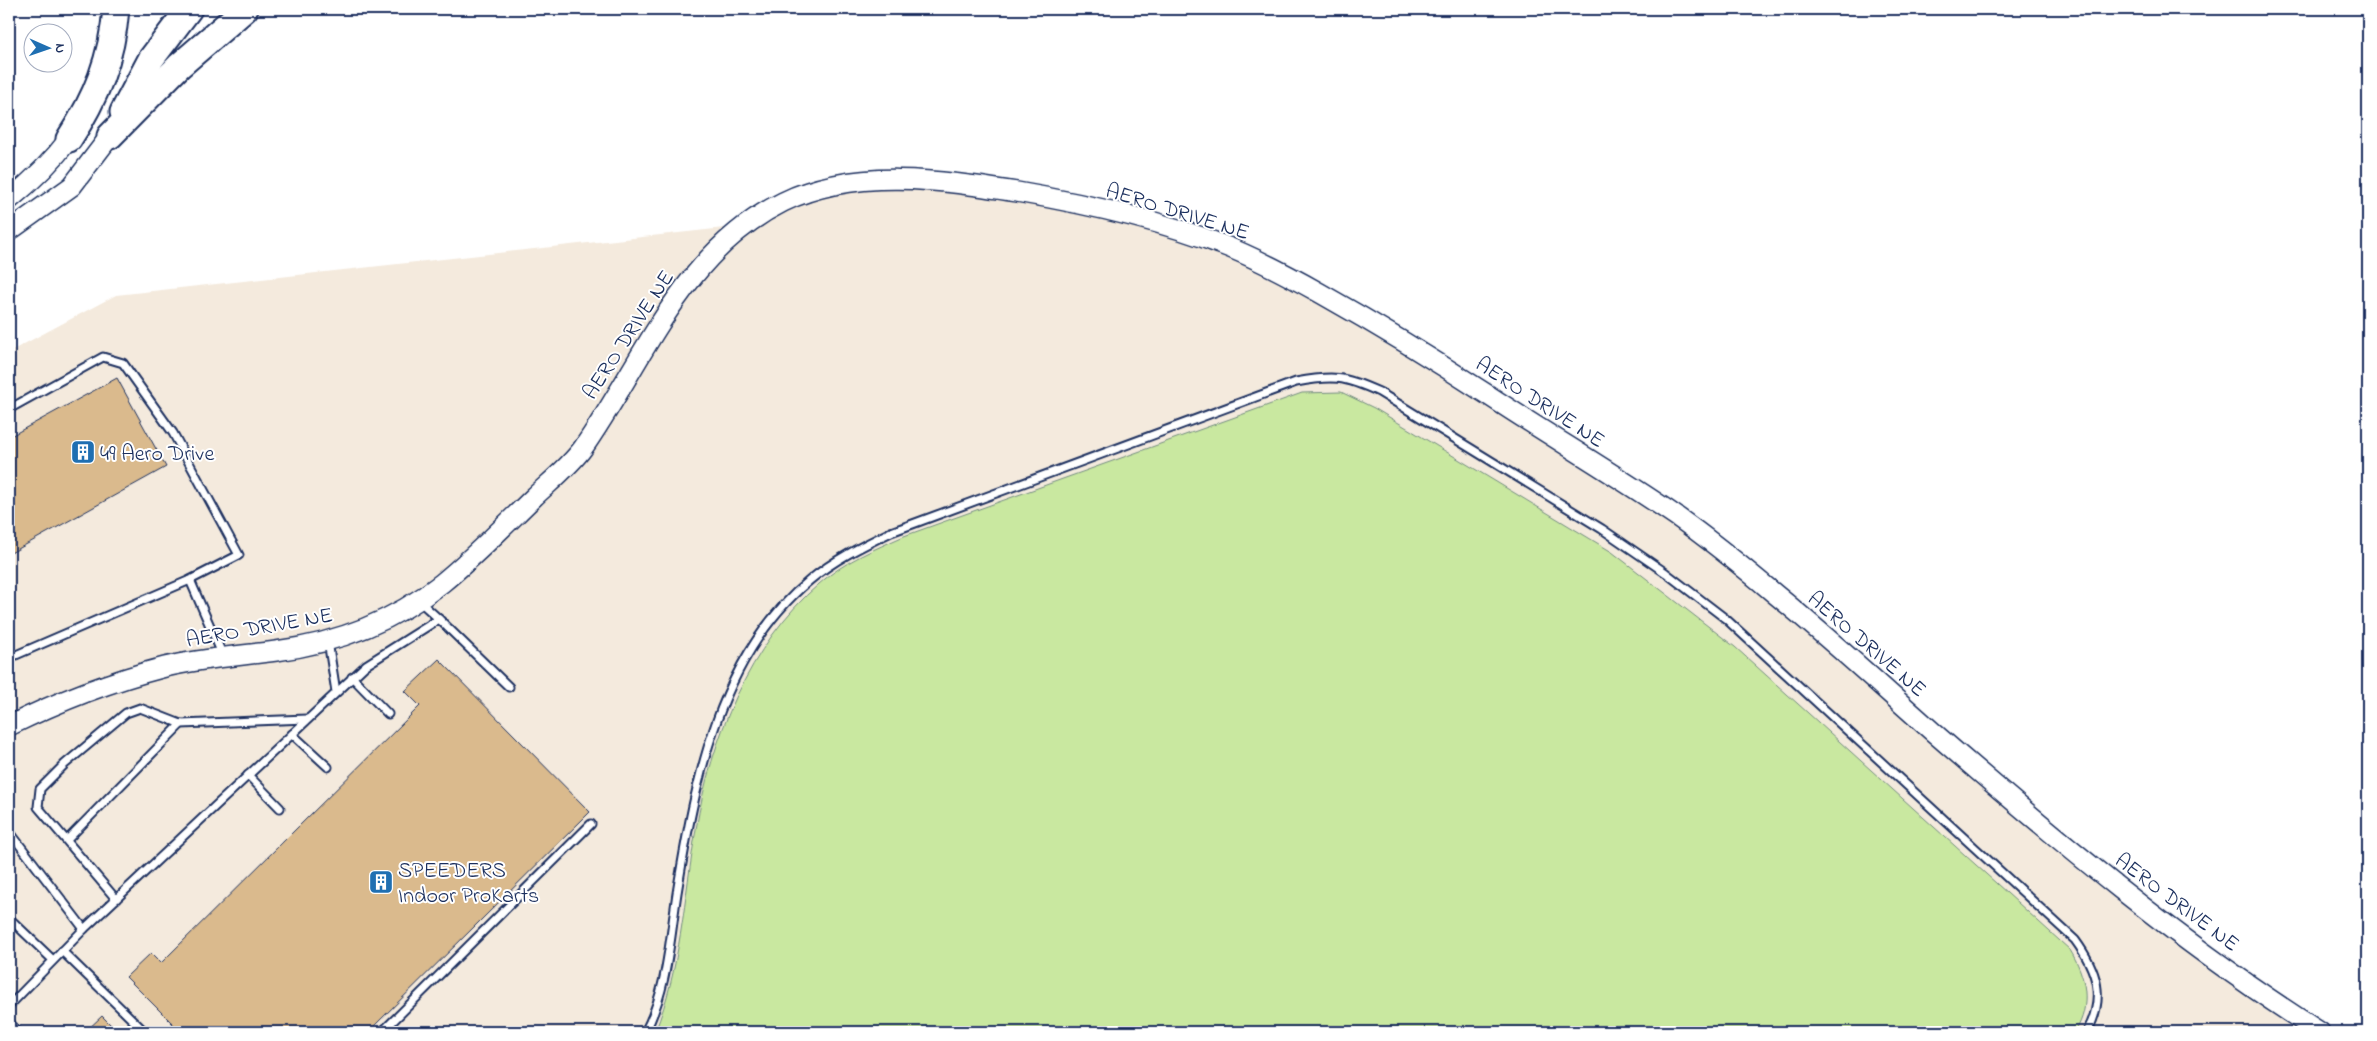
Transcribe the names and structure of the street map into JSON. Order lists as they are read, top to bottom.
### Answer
{
  "streets": {
    "street": ["AERO DRIVE NE"]
  },
  "places": {
    "building": ["49 Aero Drive", "SPEEDERS Indoor ProKarts"]
  },
  "north": "right"
}
